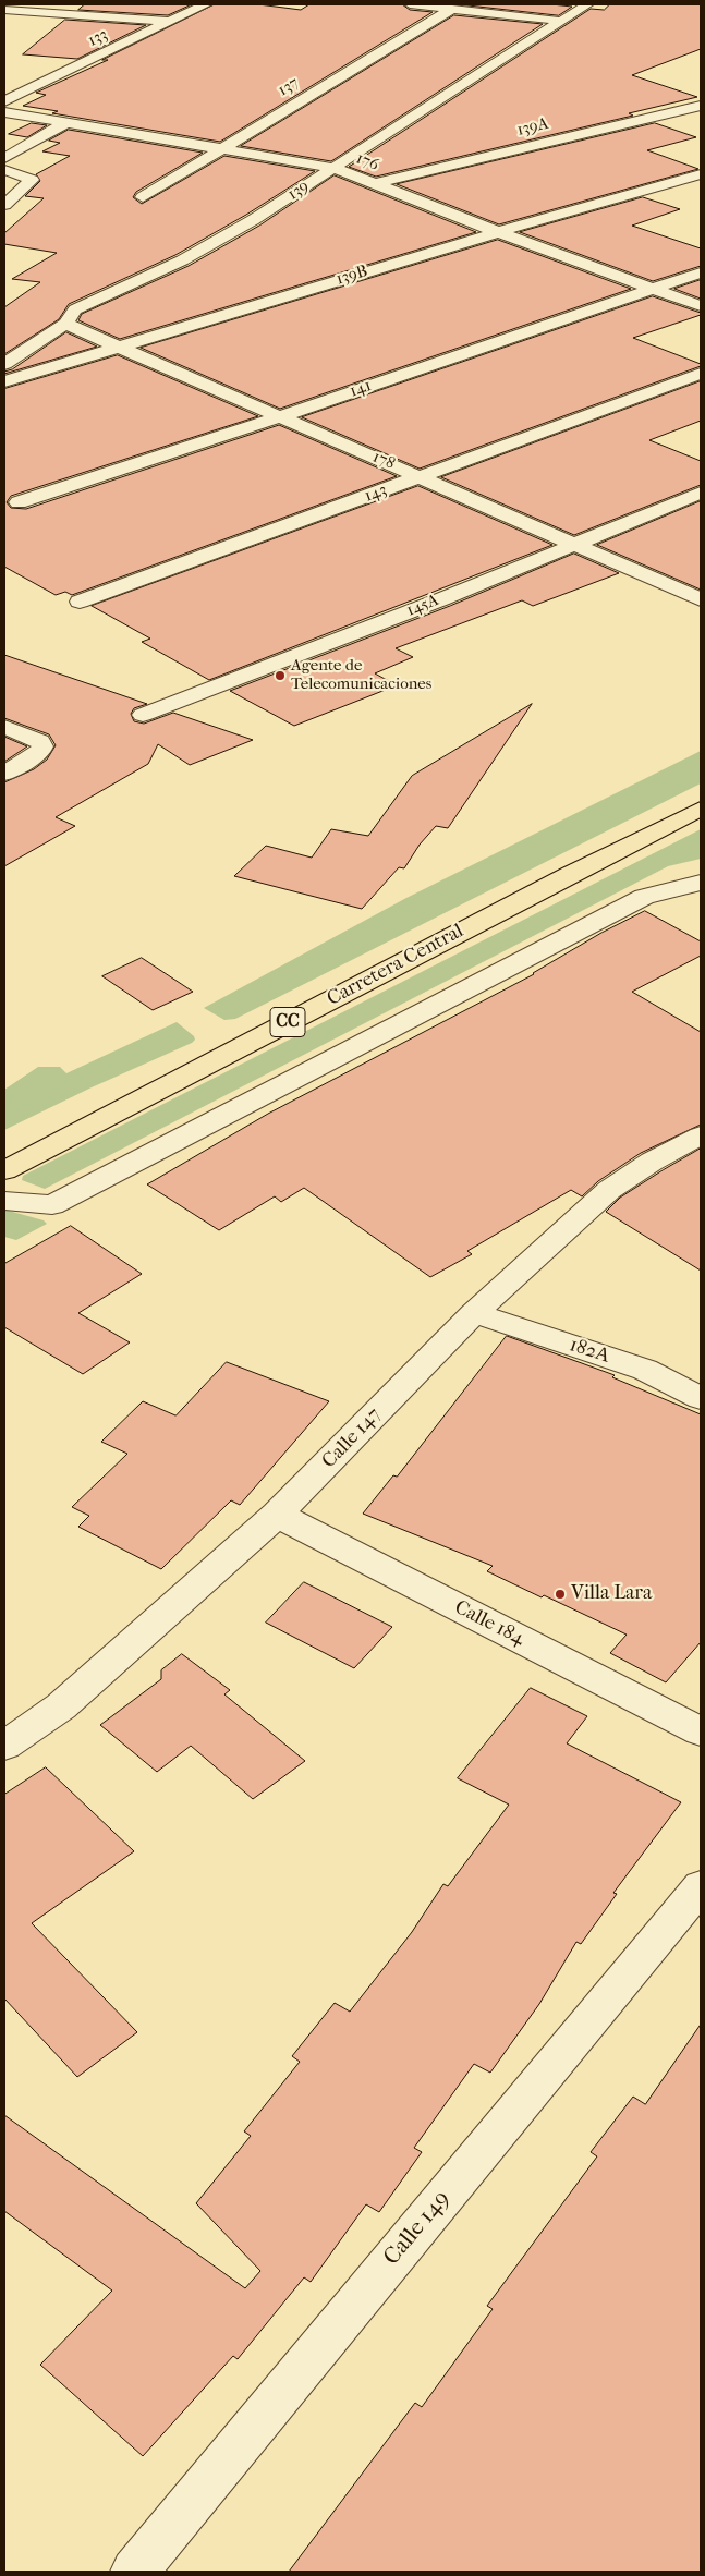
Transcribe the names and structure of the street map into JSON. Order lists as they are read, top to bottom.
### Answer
{
  "streets": {
    "main road": ["Carretera Central", "CC"],
    "street": [
      "133",
      "137",
      "139A",
      "176",
      "139",
      "139B",
      "141",
      "178",
      "143",
      "145A",
      "182А",
      "Calle 147",
      "Calle 184",
      "Calle 149"
    ]
  },
  "crossings": [
    ["137", "176"],
    ["139A", "176"],
    ["176", "139"],
    ["176", "139B"],
    ["176", "141"],
    ["139", "178"],
    ["139B", "178"],
    ["141", "178"],
    ["178", "143"],
    ["178", "145A"],
    ["182А", "Calle 147"],
    ["Calle 147", "Calle 184"]
  ],
  "places": ["Agente de Telecomunicaciones", "Villa Lara"]
}
